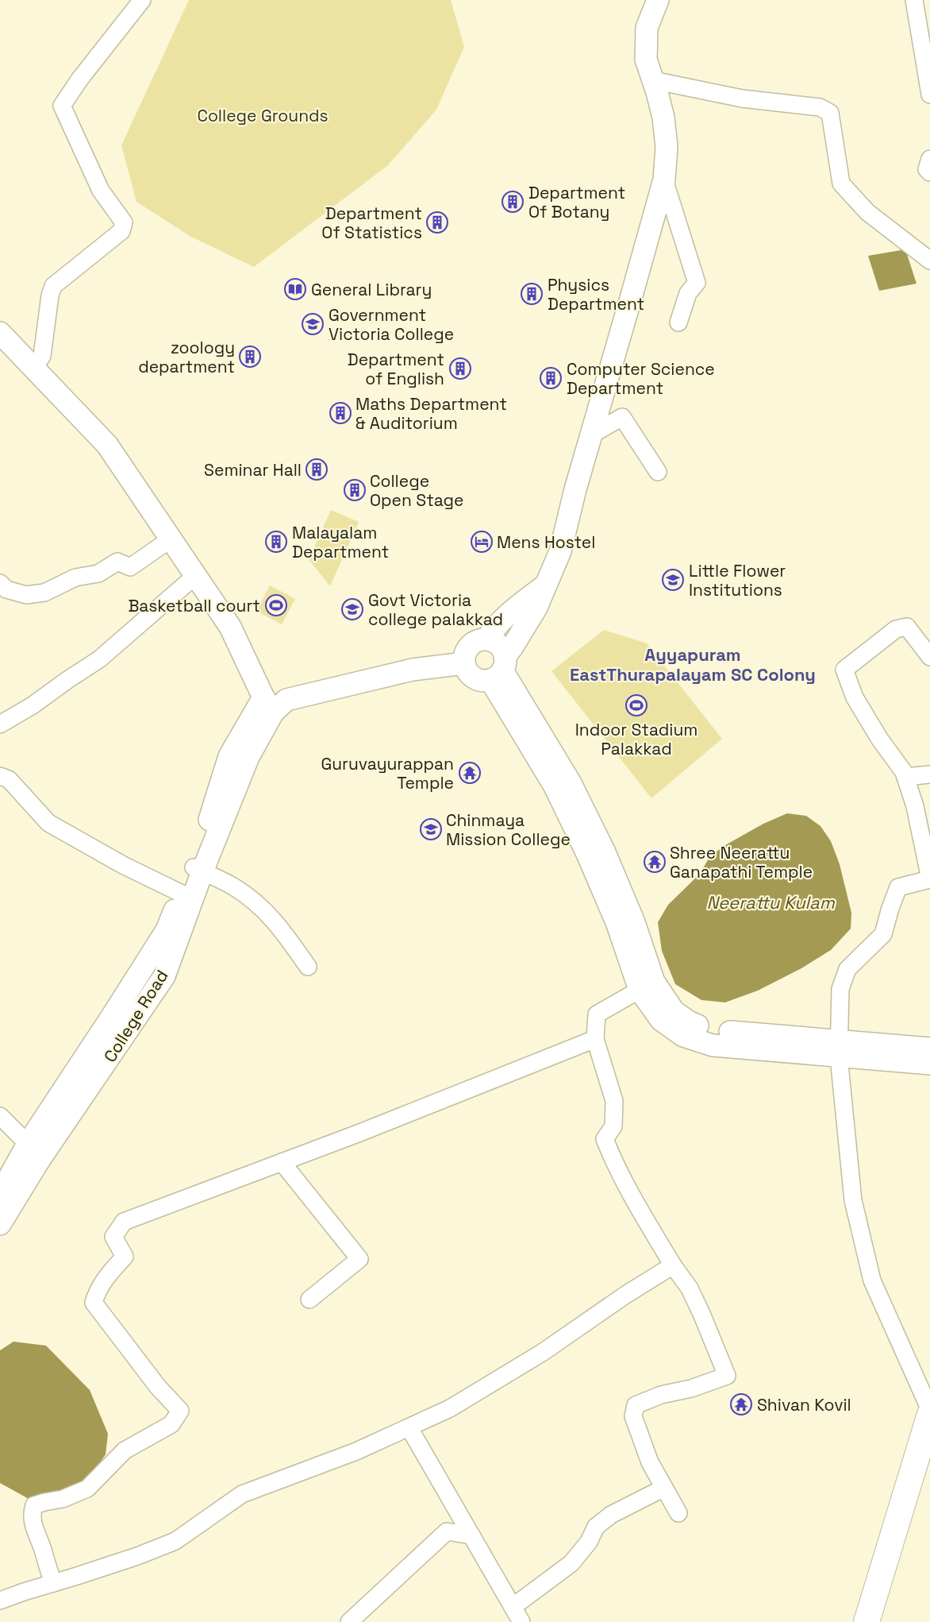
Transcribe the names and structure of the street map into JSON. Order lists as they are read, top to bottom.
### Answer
{
  "streets": {
    "main road": ["College Road"]
  },
  "districts": ["Ayyapuram EastThurapalayam SC Colony"],
  "water": ["Neerattu Kulam"],
  "parks": ["College Grounds"],
  "places": {
    "building": [
      "Department Of Botany",
      "Department Of Statistics",
      "Physics Department",
      "zoology department",
      "Department of English",
      "Computer Science Department",
      "Maths Department & Auditorium",
      "Seminar Hall",
      "College Open Stage",
      "Malayalam Department"
    ],
    "library": ["General Library"],
    "school or university": [
      "Government Victoria College",
      "Little Flower Institutions",
      "Govt Victoria college palakkad",
      "Chinmaya Mission College"
    ],
    "hotel": ["Mens Hostel"],
    "sports": ["Basketball court", "Indoor Stadium Palakkad"],
    "temple": ["Guruvayurappan Temple", "Shree Neerattu Ganapathi Temple", "Shivan Kovil"]
  }
}
